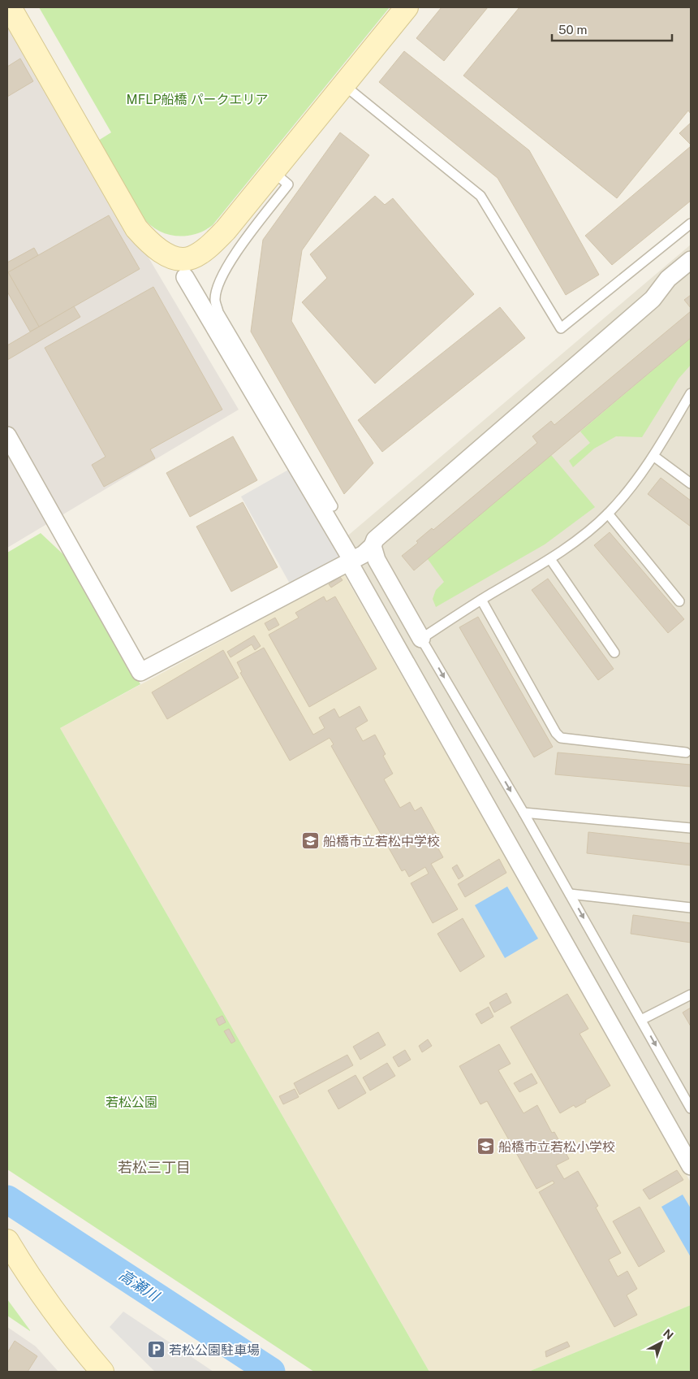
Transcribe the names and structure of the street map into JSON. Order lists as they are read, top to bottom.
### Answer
{
  "districts": ["若松三丁目"],
  "water": ["高瀬川"],
  "parks": ["MFLP船橋 パークエリア", "若松公園"],
  "places": {
    "school or university": ["船橋市立若松中学校", "船橋市立若松小学校"],
    "parking": ["若松公園駐車場"]
  },
  "scale_bar": "50 m",
  "north": "top right"
}
